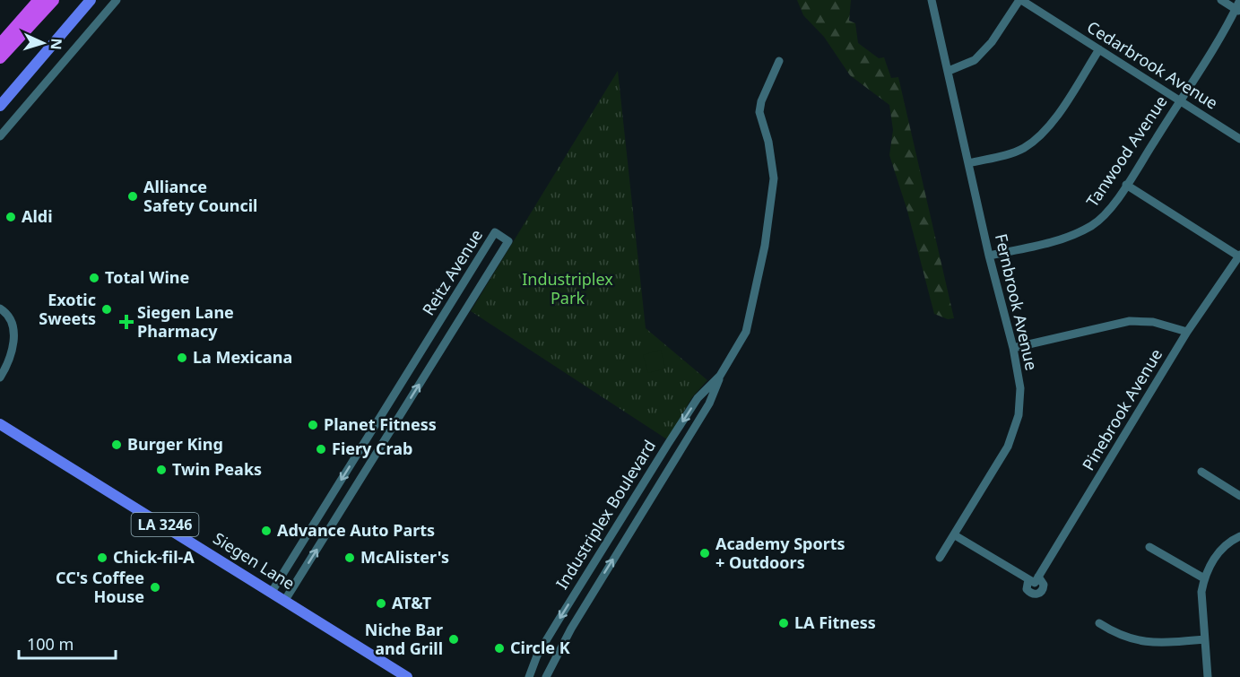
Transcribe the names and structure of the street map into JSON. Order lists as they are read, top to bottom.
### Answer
{
  "streets": {
    "main road": ["LA 3246", "Siegen Lane"],
    "street": [
      "Cedarbrook Avenue",
      "Tanwood Avenue",
      "Reitz Avenue",
      "Fernbrook Avenue",
      "Pinebrook Avenue",
      "Industriplex Boulevard"
    ]
  },
  "crossings": [
    ["Cedarbrook Avenue", "Tanwood Avenue"],
    ["Tanwood Avenue", "Fernbrook Avenue"],
    ["Reitz Avenue", "Siegen Lane"],
    ["Fernbrook Avenue", "Pinebrook Avenue"]
  ],
  "parks": ["Industriplex Park"],
  "places": {
    "other": [
      "Alliance Safety Council",
      "Aldi",
      "Total Wine",
      "Exotic Sweets",
      "La Mexicana",
      "Planet Fitness",
      "Burger King",
      "Fiery Crab",
      "Twin Peaks",
      "Advance Auto Parts",
      "Academy Sports + Outdoors",
      "Chick-fil-A",
      "McAlister's",
      "CC's Coffee House",
      "AT&T",
      "LA Fitness",
      "Niche Bar and Grill",
      "Circle K"
    ],
    "health": ["Siegen Lane Pharmacy"]
  },
  "scale_bar": "100 m",
  "north": "right"
}
